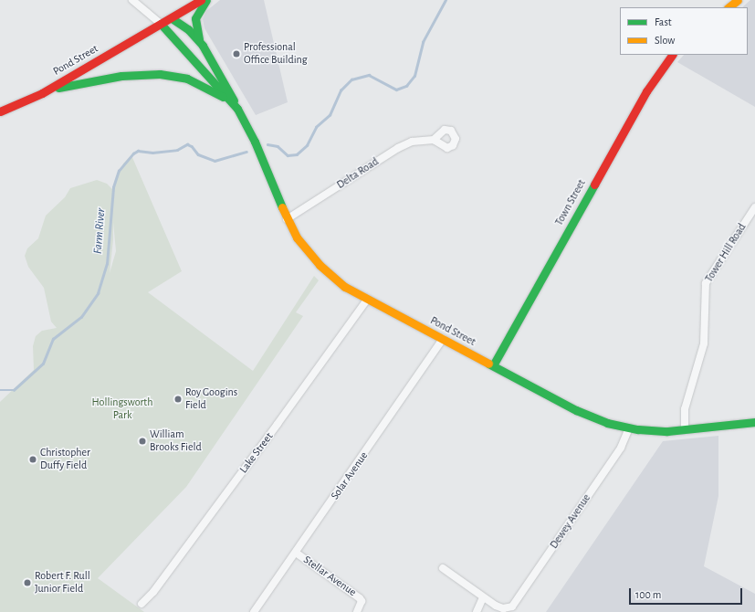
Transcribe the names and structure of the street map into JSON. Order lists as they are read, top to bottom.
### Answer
{
  "streets": {
    "main road": ["Pond Street", "Town Street"],
    "street": [
      "Delta Road",
      "Tower Hill Road",
      "Lake Street",
      "Solar Avenue",
      "Dewey Avenue",
      "Stellar Avenue"
    ]
  },
  "crossings": [
    ["Pond Street", "Delta Road"],
    ["Pond Street", "Town Street"],
    ["Pond Street", "Tower Hill Road"],
    ["Pond Street", "Lake Street"],
    ["Pond Street", "Solar Avenue"],
    ["Pond Street", "Dewey Avenue"],
    ["Solar Avenue", "Stellar Avenue"]
  ],
  "water": ["Farm River"],
  "parks": ["Hollingsworth Park"],
  "places": [
    "Professional Office Building",
    "Roy Googins Field",
    "William Brooks Field",
    "Christopher Duffy Field",
    "Robert F. Rull Junior Field"
  ],
  "legend": ["Fast", "Slow"],
  "scale_bar": "100 m"
}
